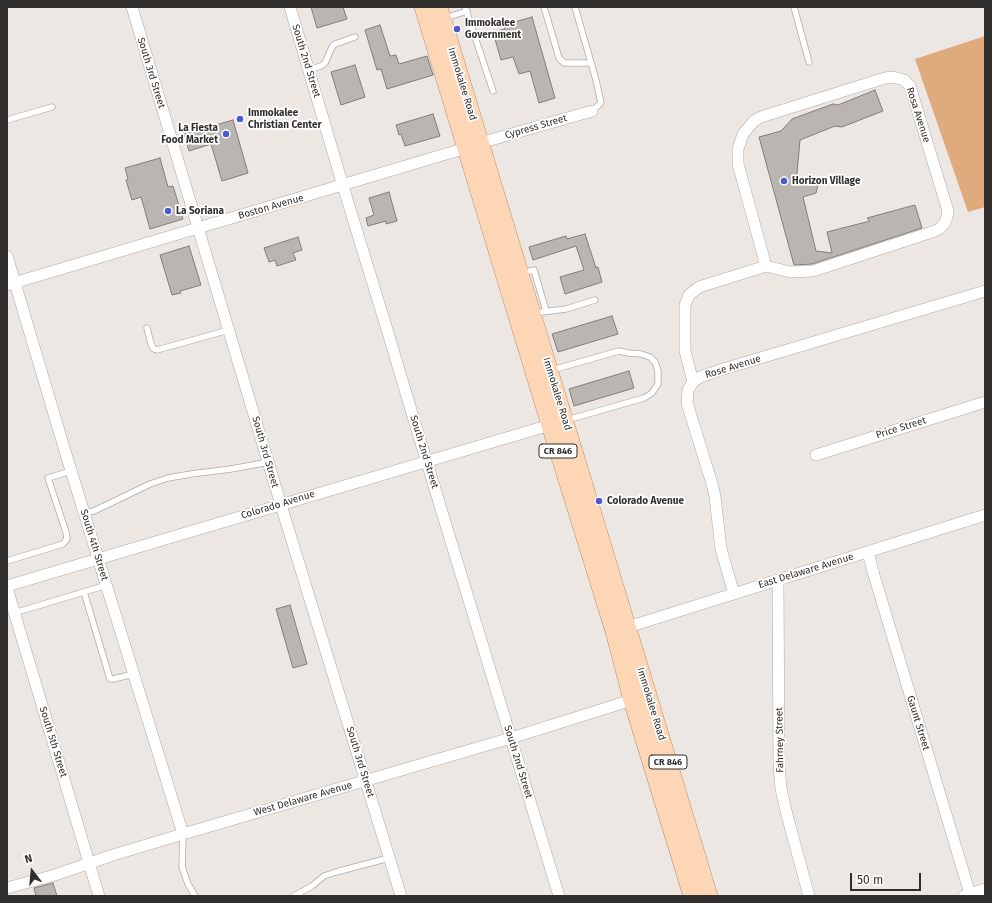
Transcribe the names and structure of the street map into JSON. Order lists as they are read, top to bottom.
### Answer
{
  "streets": {
    "main road": ["Immokalee Road", "CR 846"],
    "street": [
      "South 2nd Street",
      "South 3rd Street",
      "Rosa Avenue",
      "Cypress Street",
      "Boston Avenue",
      "Rose Avenue",
      "Price Street",
      "Colorado Avenue",
      "South 4th Street",
      "East Delaware Avenue",
      "Gaunt Street",
      "Fahrney Street",
      "South 5th Street",
      "West Delaware Avenue"
    ]
  },
  "crossings": [
    ["South 2nd Street", "Boston Avenue"],
    ["South 2nd Street", "Colorado Avenue"],
    ["South 2nd Street", "West Delaware Avenue"],
    ["South 3rd Street", "Boston Avenue"],
    ["South 3rd Street", "Colorado Avenue"],
    ["South 3rd Street", "West Delaware Avenue"],
    ["Immokalee Road", "Cypress Street"],
    ["Immokalee Road", "Boston Avenue"],
    ["Immokalee Road", "Colorado Avenue"],
    ["Immokalee Road", "East Delaware Avenue"],
    ["Immokalee Road", "West Delaware Avenue"],
    ["Cypress Street", "Boston Avenue"],
    ["Boston Avenue", "South 4th Street"],
    ["Rose Avenue", "East Delaware Avenue"],
    ["Colorado Avenue", "South 4th Street"],
    ["Colorado Avenue", "South 5th Street"],
    ["South 4th Street", "West Delaware Avenue"],
    ["East Delaware Avenue", "Gaunt Street"],
    ["East Delaware Avenue", "Fahrney Street"],
    ["South 5th Street", "West Delaware Avenue"]
  ],
  "places": [
    "Immokalee Government",
    "Immokalee Christian Center",
    "La Fiesta Food Market",
    "Horizon Village",
    "La Soriana",
    "Colorado Avenue"
  ],
  "scale_bar": "50 m",
  "north": "top"
}
